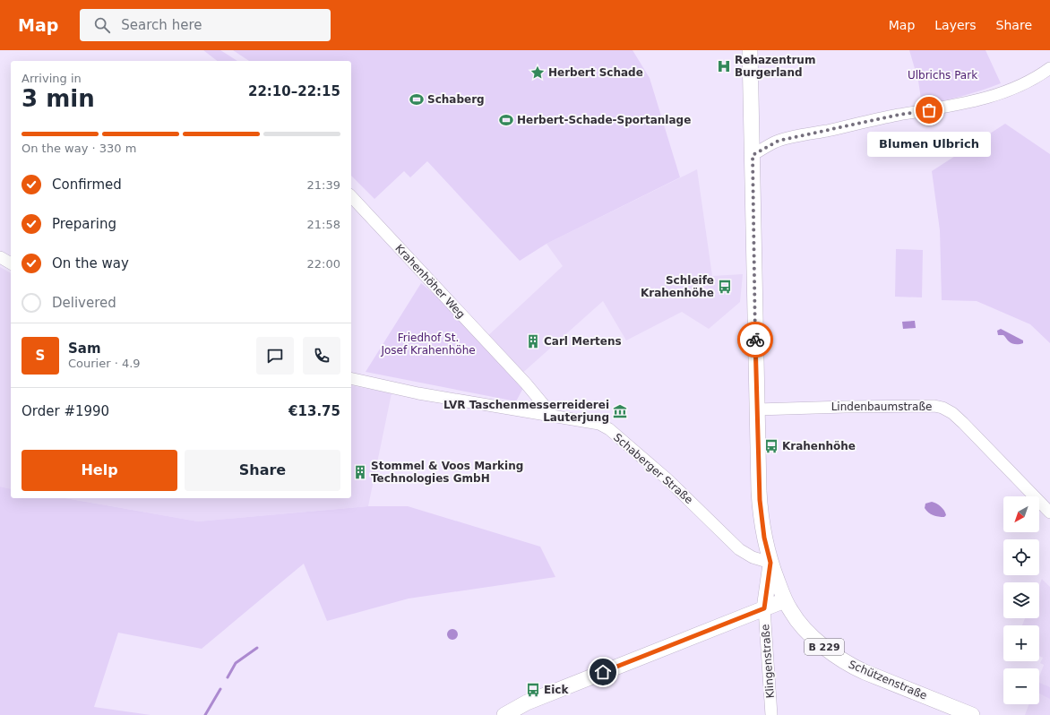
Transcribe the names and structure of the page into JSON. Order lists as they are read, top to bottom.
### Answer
{
  "streets": {
    "main road": ["B 229", "Schützenstraße"],
    "street": [
      "Krahenhöher Weg",
      "Lindenbaumstraße",
      "Schaberger Straße",
      "Klingenstraße"
    ]
  },
  "crossings": [
    ["Krahenhöher Weg", "Schaberger Straße"],
    ["Lindenbaumstraße", "Schützenstraße"],
    ["Schaberger Straße", "Schützenstraße"]
  ],
  "parks": ["Ulbrichs Park", "Friedhof St. Josef Krahenhöhe"],
  "places": {
    "hospital": ["Rehazentrum Burgerland"],
    "place": ["Herbert Schade"],
    "sports": ["Schaberg", "Herbert-Schade-Sportanlage"],
    "other": ["Blumen Ulbrich"],
    "bus stop": ["Schleife Krahenhöhe", "Krahenhöhe", "Eick"],
    "building": ["Carl Mertens", "Stommel & Voos Marking Technologies GmbH"],
    "museum": ["LVR Taschenmesserreiderei Lauterjung"]
  },
  "north": "bottom left",
  "page": {
    "header": "Map",
    "search": "Search here",
    "nav": ["Map", "Layers", "Share"],
    "heading": ["3 min", "Arriving in", "22:10–22:15"],
    "panel": [
      "Sam",
      "Courier · 4.9",
      "Order #1990",
      "€13.75"
    ],
    "bar": "On the way · 330 m",
    "bubble": "Blumen Ulbrich",
    "list": [
      ["Confirmed", "21:39"],
      ["Preparing", "21:58"],
      ["On the way", "22:00"],
      "Delivered"
    ],
    "round": "S",
    "buttons": ["Help", "Share"],
    "map_buttons": ["+", "−"]
  }
}
